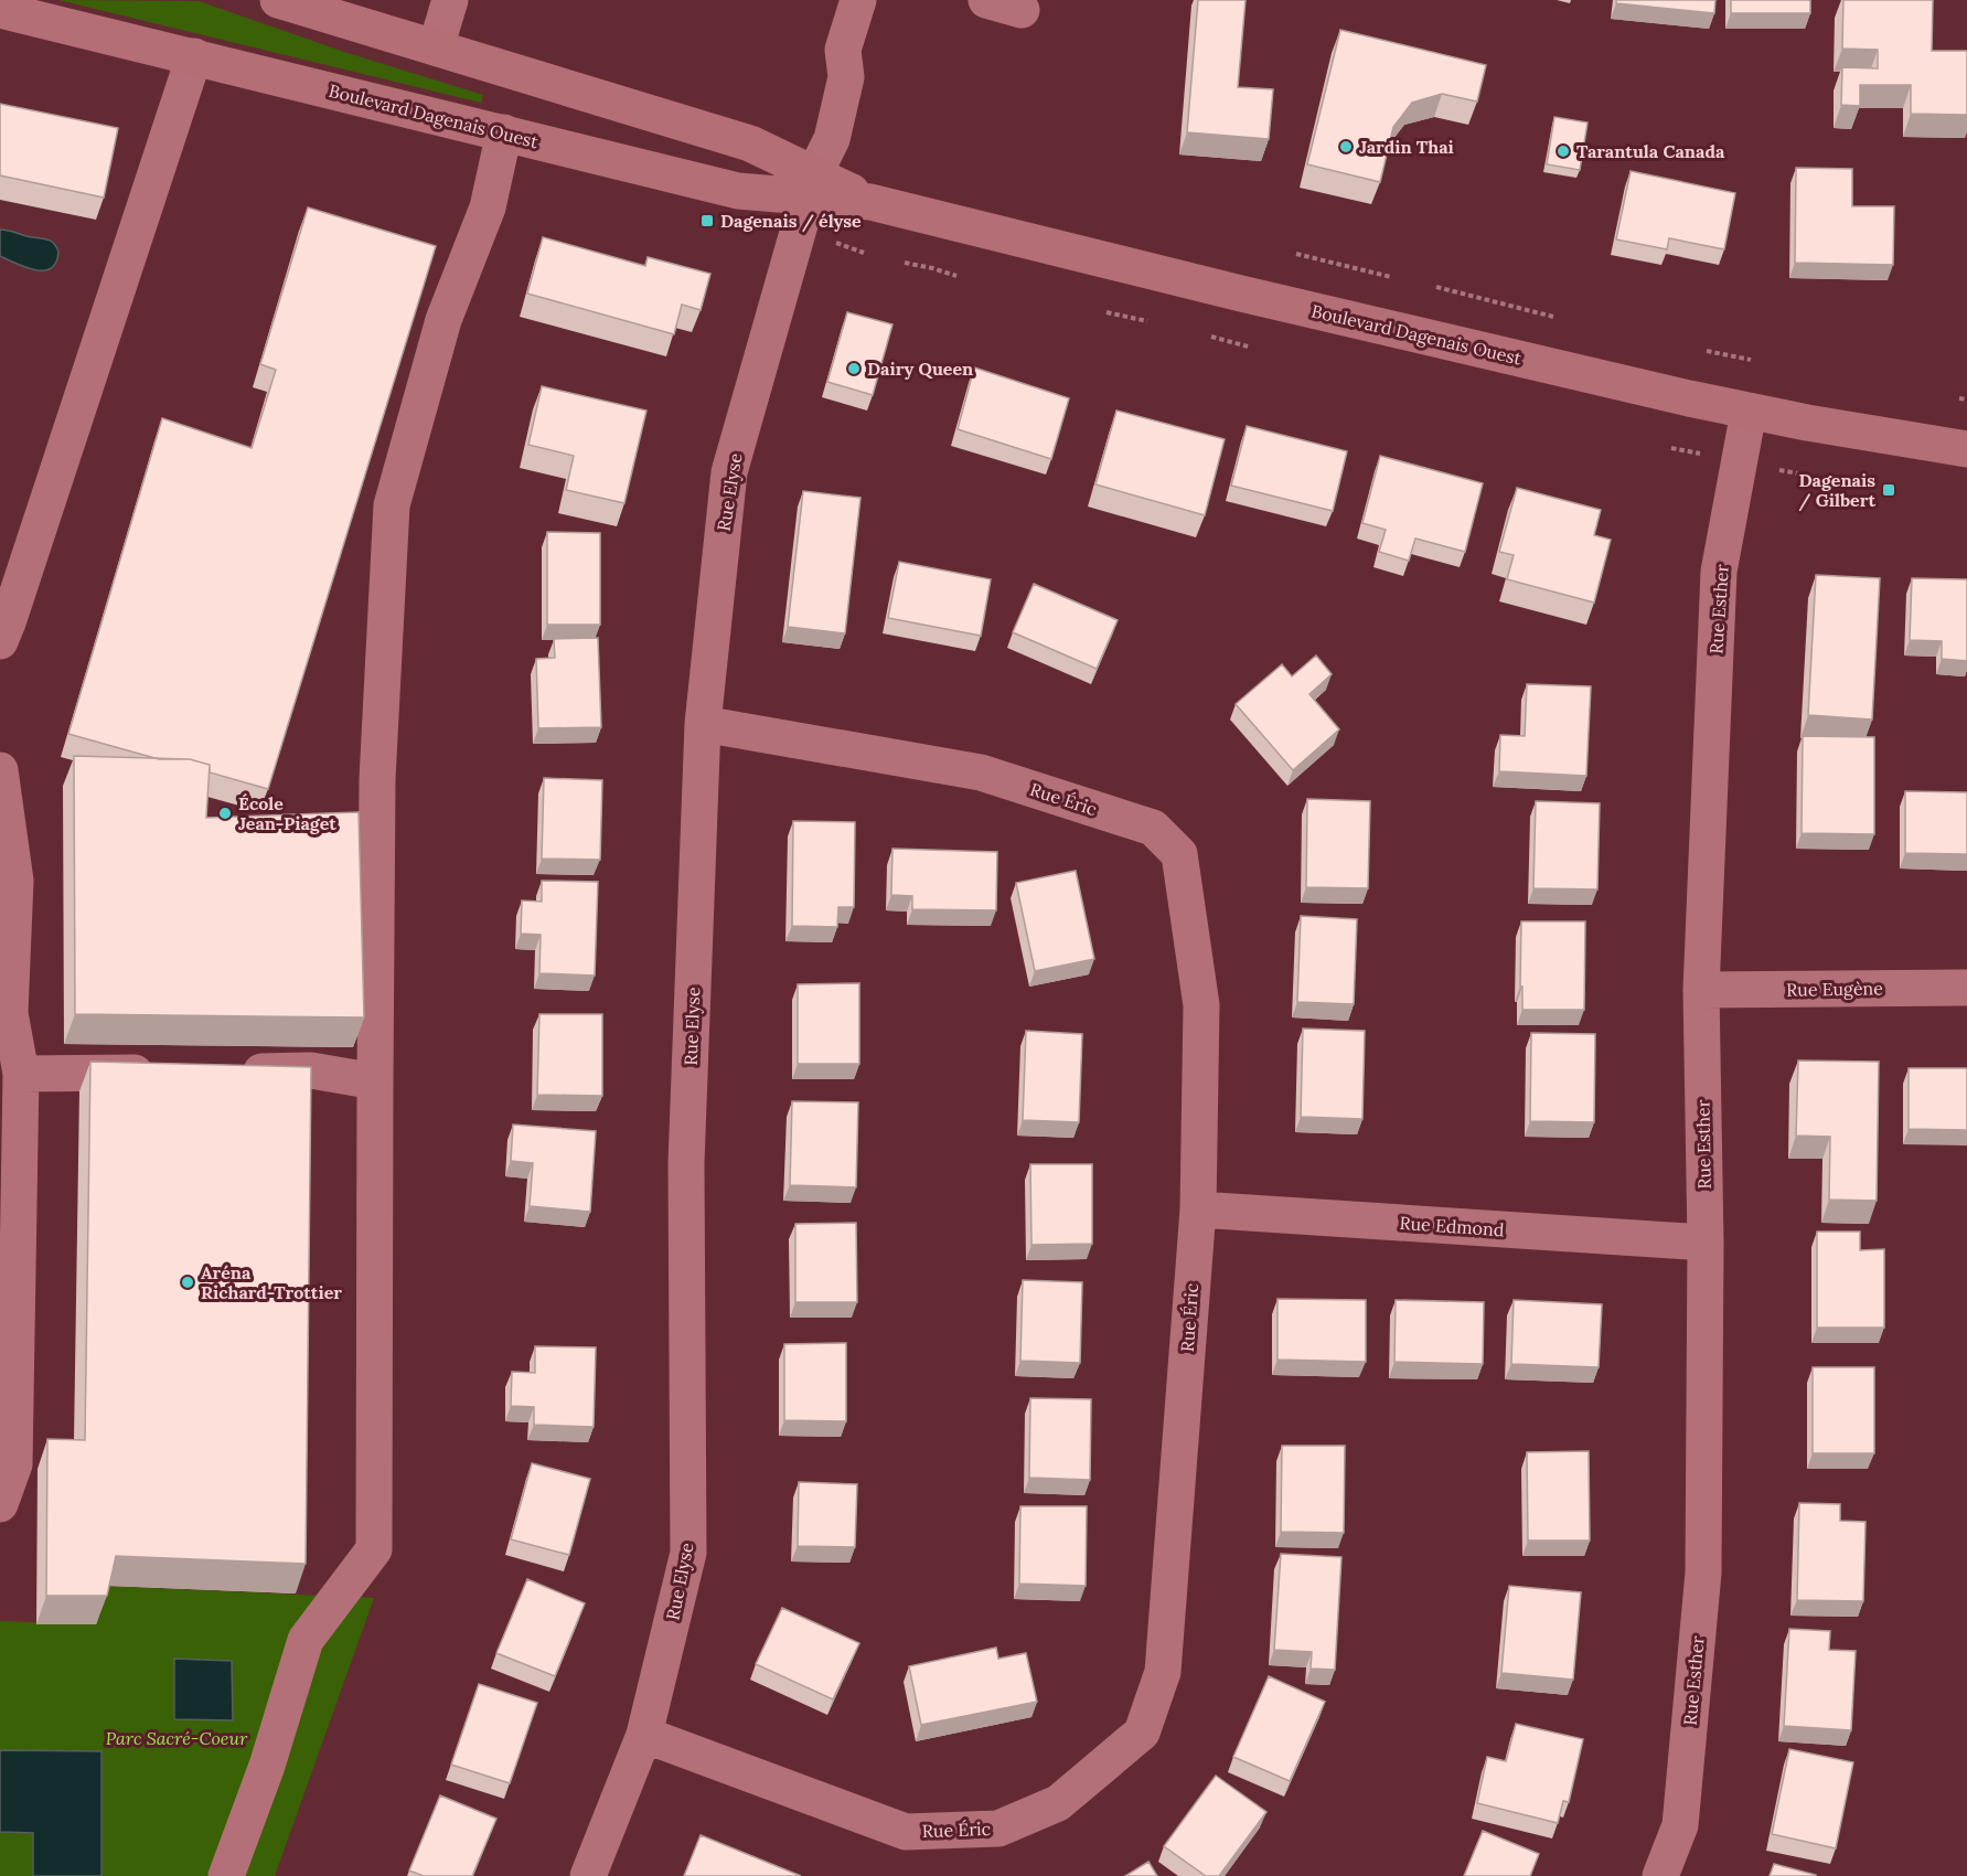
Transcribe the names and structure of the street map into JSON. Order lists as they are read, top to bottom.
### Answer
{
  "streets": {
    "main road": ["Boulevard Dagenais Ouest"],
    "street": [
      "Rue Elyse",
      "Rue Esther",
      "Rue Éric",
      "Rue Eugène",
      "Rue Edmond"
    ]
  },
  "crossings": [
    ["Boulevard Dagenais Ouest", "Rue Elyse"],
    ["Boulevard Dagenais Ouest", "Rue Esther"],
    ["Rue Elyse", "Rue Éric"],
    ["Rue Esther", "Rue Eugène"],
    ["Rue Esther", "Rue Edmond"],
    ["Rue Éric", "Rue Edmond"]
  ],
  "parks": ["Parc Sacré-Coeur"],
  "places": {
    "other": [
      "Jardin Thai",
      "Tarantula Canada",
      "Dairy Queen",
      "École Jean-Piaget",
      "Aréna Richard-Trottier"
    ],
    "transit": ["Dagenais / élyse", "Dagenais / Gilbert"]
  }
}
